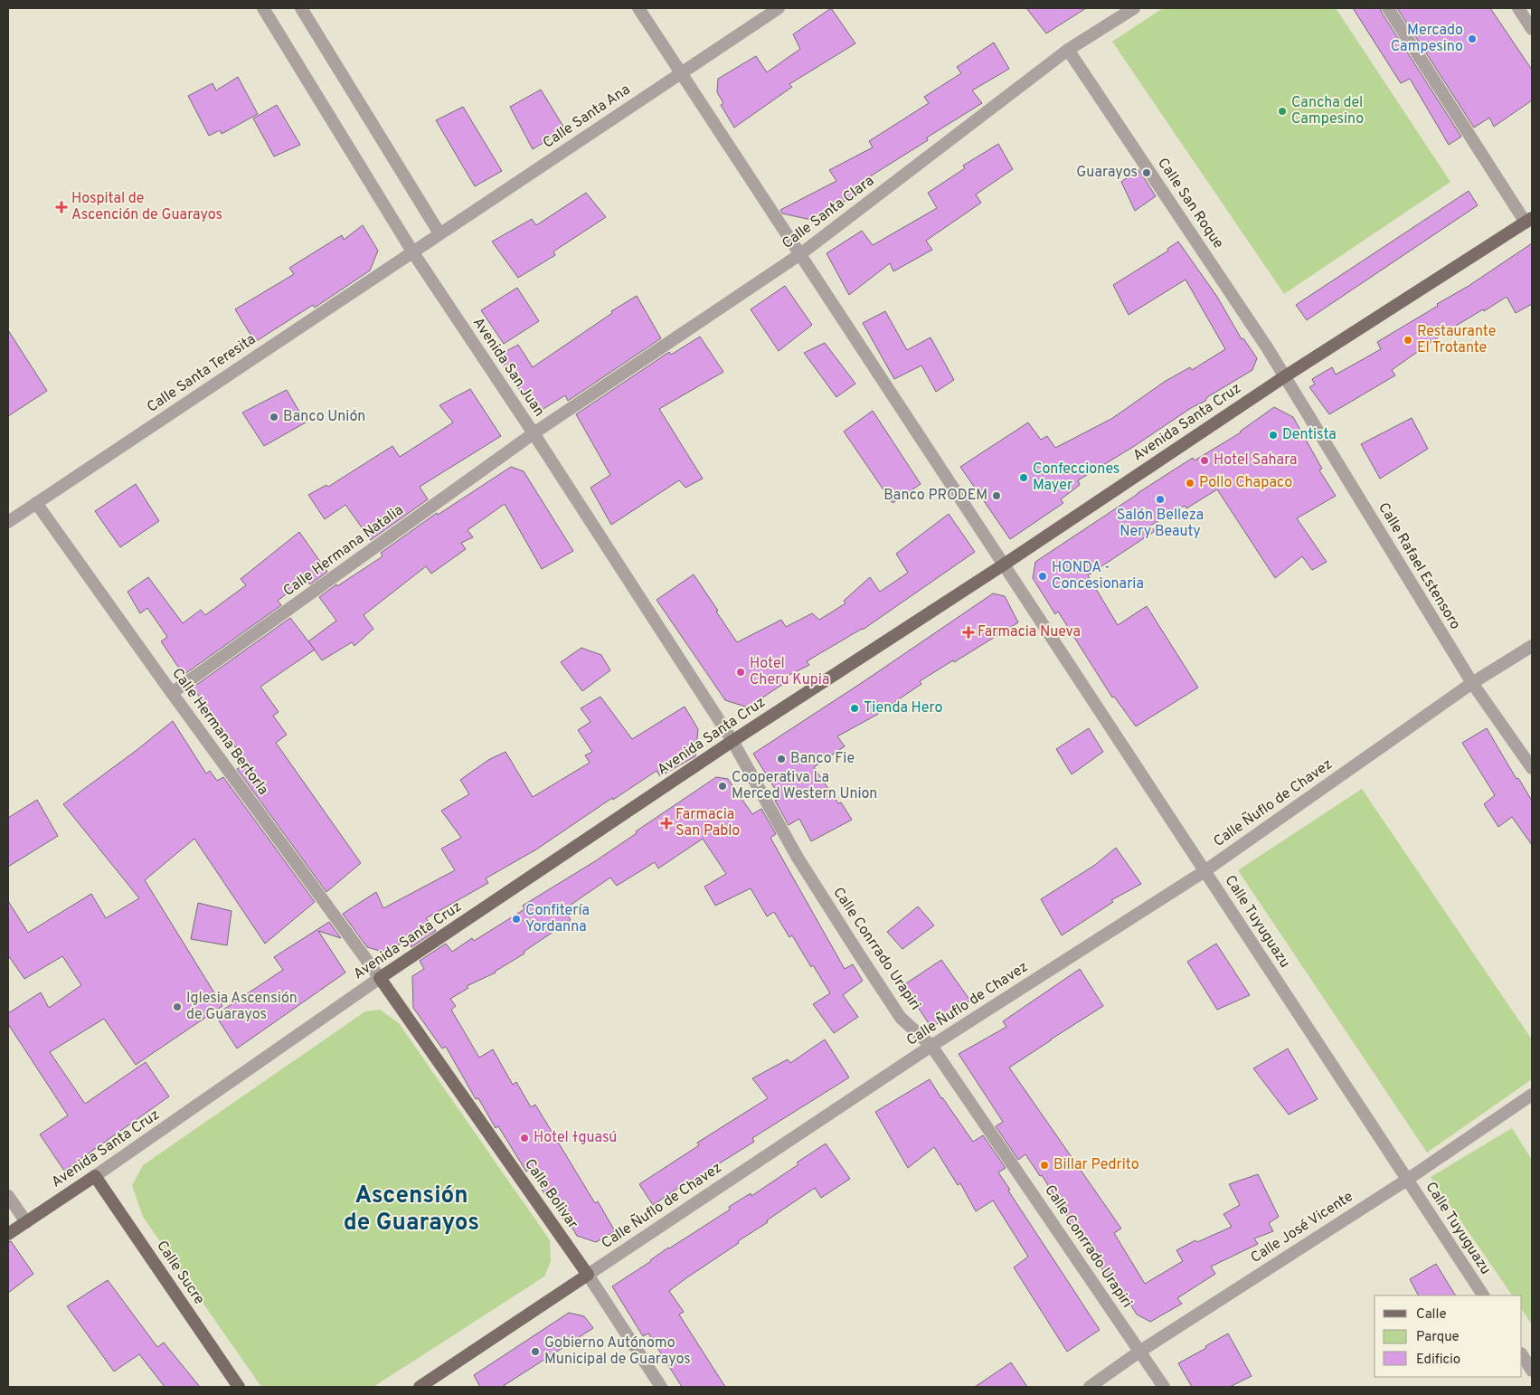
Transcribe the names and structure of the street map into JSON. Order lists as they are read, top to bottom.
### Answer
{
  "streets": {
    "main road": [
      "Avenida Santa Cruz",
      "Calle Ñuflo de Chavez",
      "Calle Bolivar",
      "Calle Sucre"
    ],
    "street": [
      "Calle Santa Ana",
      "Calle San Roque",
      "Calle Santa Clara",
      "Avenida San Juan",
      "Calle Santa Teresita",
      "Calle Hermana Natalia",
      "Calle Rafael Estensoro",
      "Calle Hermana Bertorla",
      "Calle Tuyuguazu",
      "Calle Conrrado Urapiri",
      "Calle José Vicente"
    ]
  },
  "crossings": [
    ["Calle Santa Ana", "Avenida San Juan"],
    ["Calle Santa Ana", "Calle Santa Teresita"],
    ["Calle Santa Ana", "Calle Tuyuguazu"],
    ["Calle San Roque", "Calle Santa Clara"],
    ["Calle San Roque", "Avenida Santa Cruz"],
    ["Calle San Roque", "Calle Rafael Estensoro"],
    ["Calle Santa Clara", "Avenida San Juan"],
    ["Calle Santa Clara", "Calle Hermana Natalia"],
    ["Calle Santa Clara", "Calle Tuyuguazu"],
    ["Avenida San Juan", "Calle Santa Teresita"],
    ["Avenida San Juan", "Avenida Santa Cruz"],
    ["Avenida San Juan", "Calle Hermana Natalia"],
    ["Avenida San Juan", "Calle Conrrado Urapiri"],
    ["Calle Santa Teresita", "Calle Hermana Bertorla"],
    ["Avenida Santa Cruz", "Calle Rafael Estensoro"],
    ["Avenida Santa Cruz", "Calle Hermana Bertorla"],
    ["Avenida Santa Cruz", "Calle Tuyuguazu"],
    ["Avenida Santa Cruz", "Calle Conrrado Urapiri"],
    ["Avenida Santa Cruz", "Calle Bolivar"],
    ["Avenida Santa Cruz", "Calle Sucre"],
    ["Calle Hermana Natalia", "Calle Hermana Bertorla"],
    ["Calle Rafael Estensoro", "Calle Ñuflo de Chavez"],
    ["Calle Hermana Bertorla", "Calle Bolivar"],
    ["Calle Ñuflo de Chavez", "Calle Tuyuguazu"],
    ["Calle Ñuflo de Chavez", "Calle Conrrado Urapiri"],
    ["Calle Ñuflo de Chavez", "Calle Bolivar"],
    ["Calle Tuyuguazu", "Calle José Vicente"],
    ["Calle Conrrado Urapiri", "Calle José Vicente"]
  ],
  "districts": ["Ascensión de Guarayos"],
  "places": {
    "other": [
      "Mercado Campesino",
      "Cancha del Campesino",
      "Guarayos",
      "Restaurante El Trotante",
      "Banco Unión",
      "Dentista",
      "Hotel Sahara",
      "Confecciones Mayer",
      "Pollo Chapaco",
      "Banco PRODEM",
      "Salón Belleza Nery Beauty",
      "HONDA - Concesionaria",
      "Hotel Cheru Kupia",
      "Tienda Hero",
      "Banco Fie",
      "Cooperativa La Merced Western Union",
      "Confitería Yordanna",
      "Iglesia Ascensión de Guarayos",
      "Hotel Ɨguasú",
      "Billar Pedrito",
      "Gobierno Autónomo Municipal de Guarayos"
    ],
    "health": ["Hospital de Ascención de Guarayos", "Farmacia Nueva", "Farmacia San Pablo"]
  },
  "legend": ["Calle", "Parque", "Edificio"]
}
